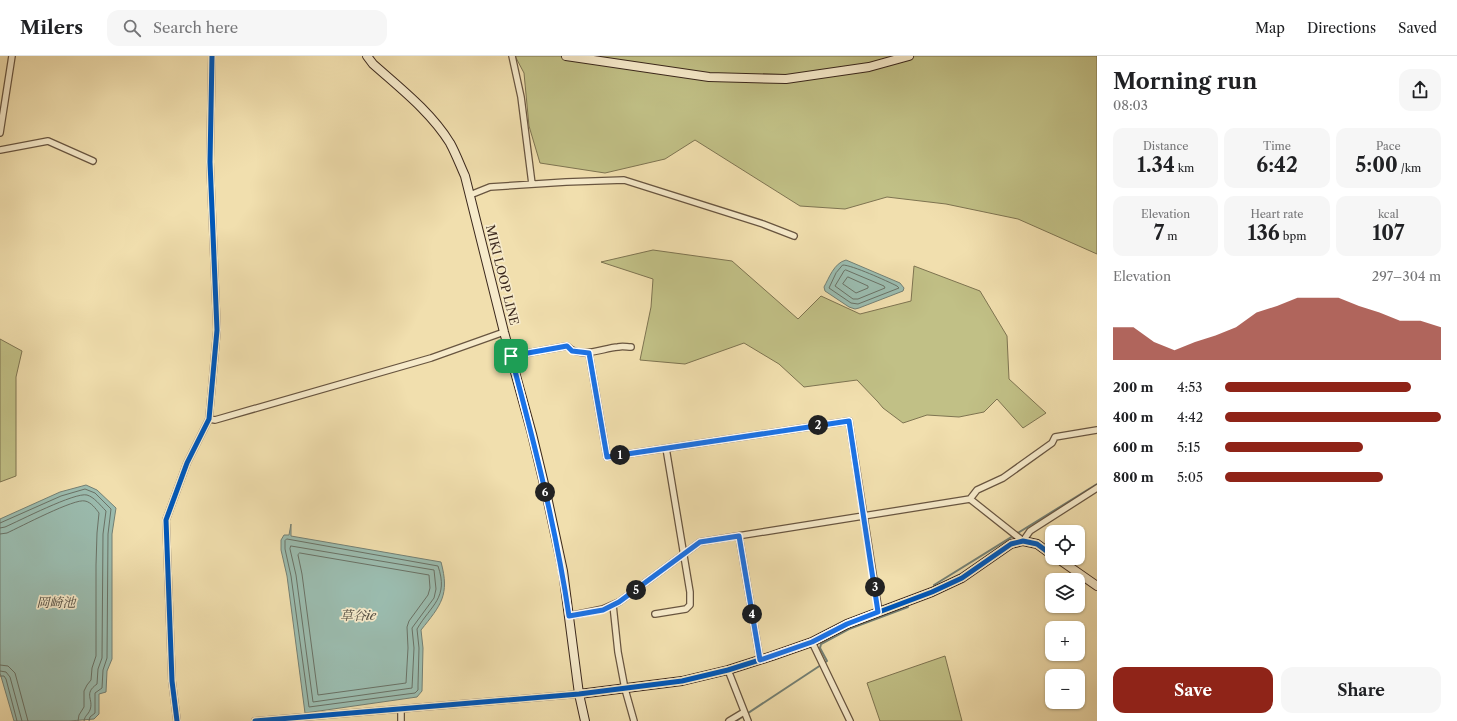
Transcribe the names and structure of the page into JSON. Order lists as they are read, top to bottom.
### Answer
{
  "streets": {
    "street": ["MIKI LOOP LINE"]
  },
  "water": ["岡崎池", "草谷ie"],
  "page": {
    "header": "Milers",
    "search": "Search here",
    "nav": ["Map", "Directions", "Saved"],
    "heading": ["Morning run", "08:03"],
    "stats": [
      ["Distance", "1.34 km"],
      ["Time", "6:42"],
      ["Pace", "5:00 /km"],
      ["Elevation", "7 m"],
      ["Heart rate", "136 bpm"],
      ["kcal", "107"]
    ],
    "chart": ["Elevation", "297–304 m"],
    "list": [
      {
        "name": "200 m",
        "note": "4:53"
      },
      {
        "name": "400 m",
        "note": "4:42"
      },
      {
        "name": "600 m",
        "note": "5:15"
      },
      {
        "name": "800 m",
        "note": "5:05"
      }
    ],
    "pins": [
      "2",
      "1",
      "6",
      "3",
      "5",
      "4"
    ],
    "map_buttons": ["+", "−"],
    "buttons": ["Save", "Share"]
  }
}
